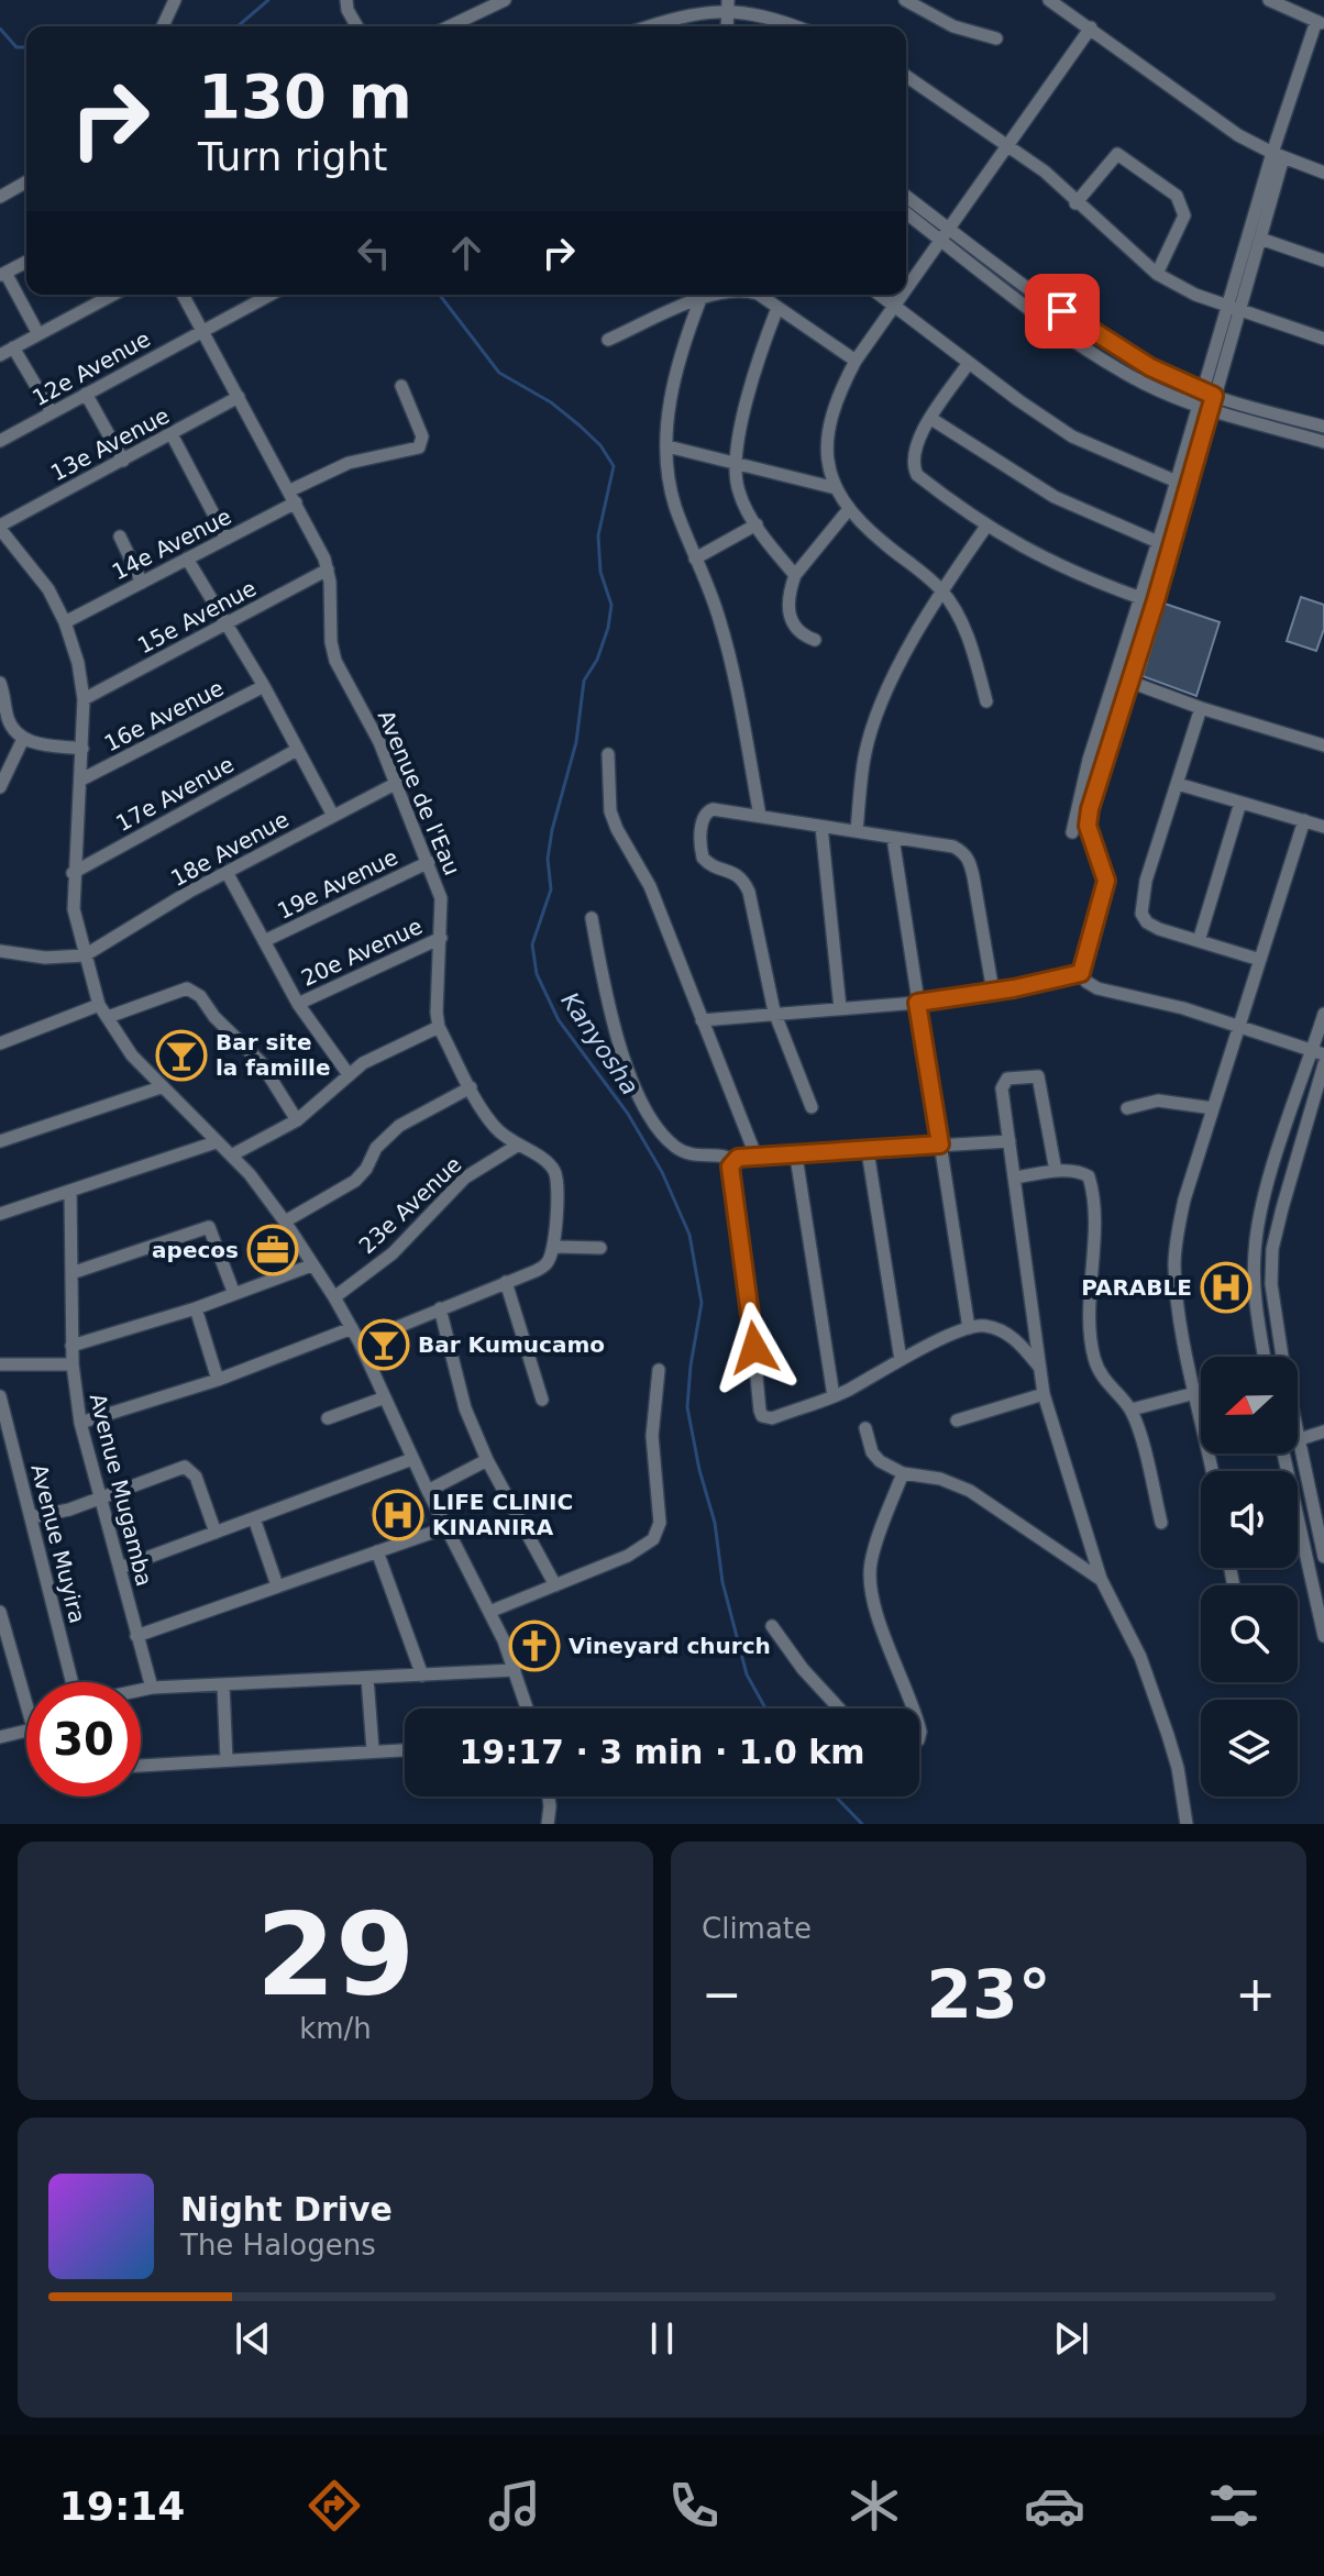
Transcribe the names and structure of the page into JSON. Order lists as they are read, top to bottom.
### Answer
{
  "streets": {
    "street": [
      "12e Avenue",
      "13e Avenue",
      "14e Avenue",
      "15e Avenue",
      "16e Avenue",
      "Avenue de l'Eau",
      "17e Avenue",
      "18e Avenue",
      "19e Avenue",
      "20e Avenue",
      "23e Avenue",
      "Avenue Mugamba",
      "Avenue Muyira"
    ]
  },
  "crossings": [
    ["12e Avenue", "Avenue de l'Eau"],
    ["13e Avenue", "Avenue de l'Eau"],
    ["14e Avenue", "Avenue de l'Eau"],
    ["15e Avenue", "Avenue de l'Eau"],
    ["Avenue de l'Eau", "18e Avenue"],
    ["Avenue de l'Eau", "19e Avenue"],
    ["Avenue de l'Eau", "20e Avenue"],
    ["Avenue de l'Eau", "23e Avenue"]
  ],
  "water": ["Kanyosha"],
  "places": {
    "bar": ["Bar site la famille", "Bar Kumucamo"],
    "office": ["apecos"],
    "hospital": ["PARABLE", "LIFE CLINIC KINANIRA"],
    "church": ["Vineyard church"]
  },
  "north": "left",
  "page": {
    "turn": ["130 m", "Turn right"],
    "limit": "30",
    "trip": "19:17 · 3 min · 1.0 km",
    "tile": [
      ["29", "km/h"],
      "Climate"
    ],
    "heat": ["−", "23°", "+"],
    "song": ["Night Drive", "The Halogens"],
    "tabs": "19:14"
  }
}
